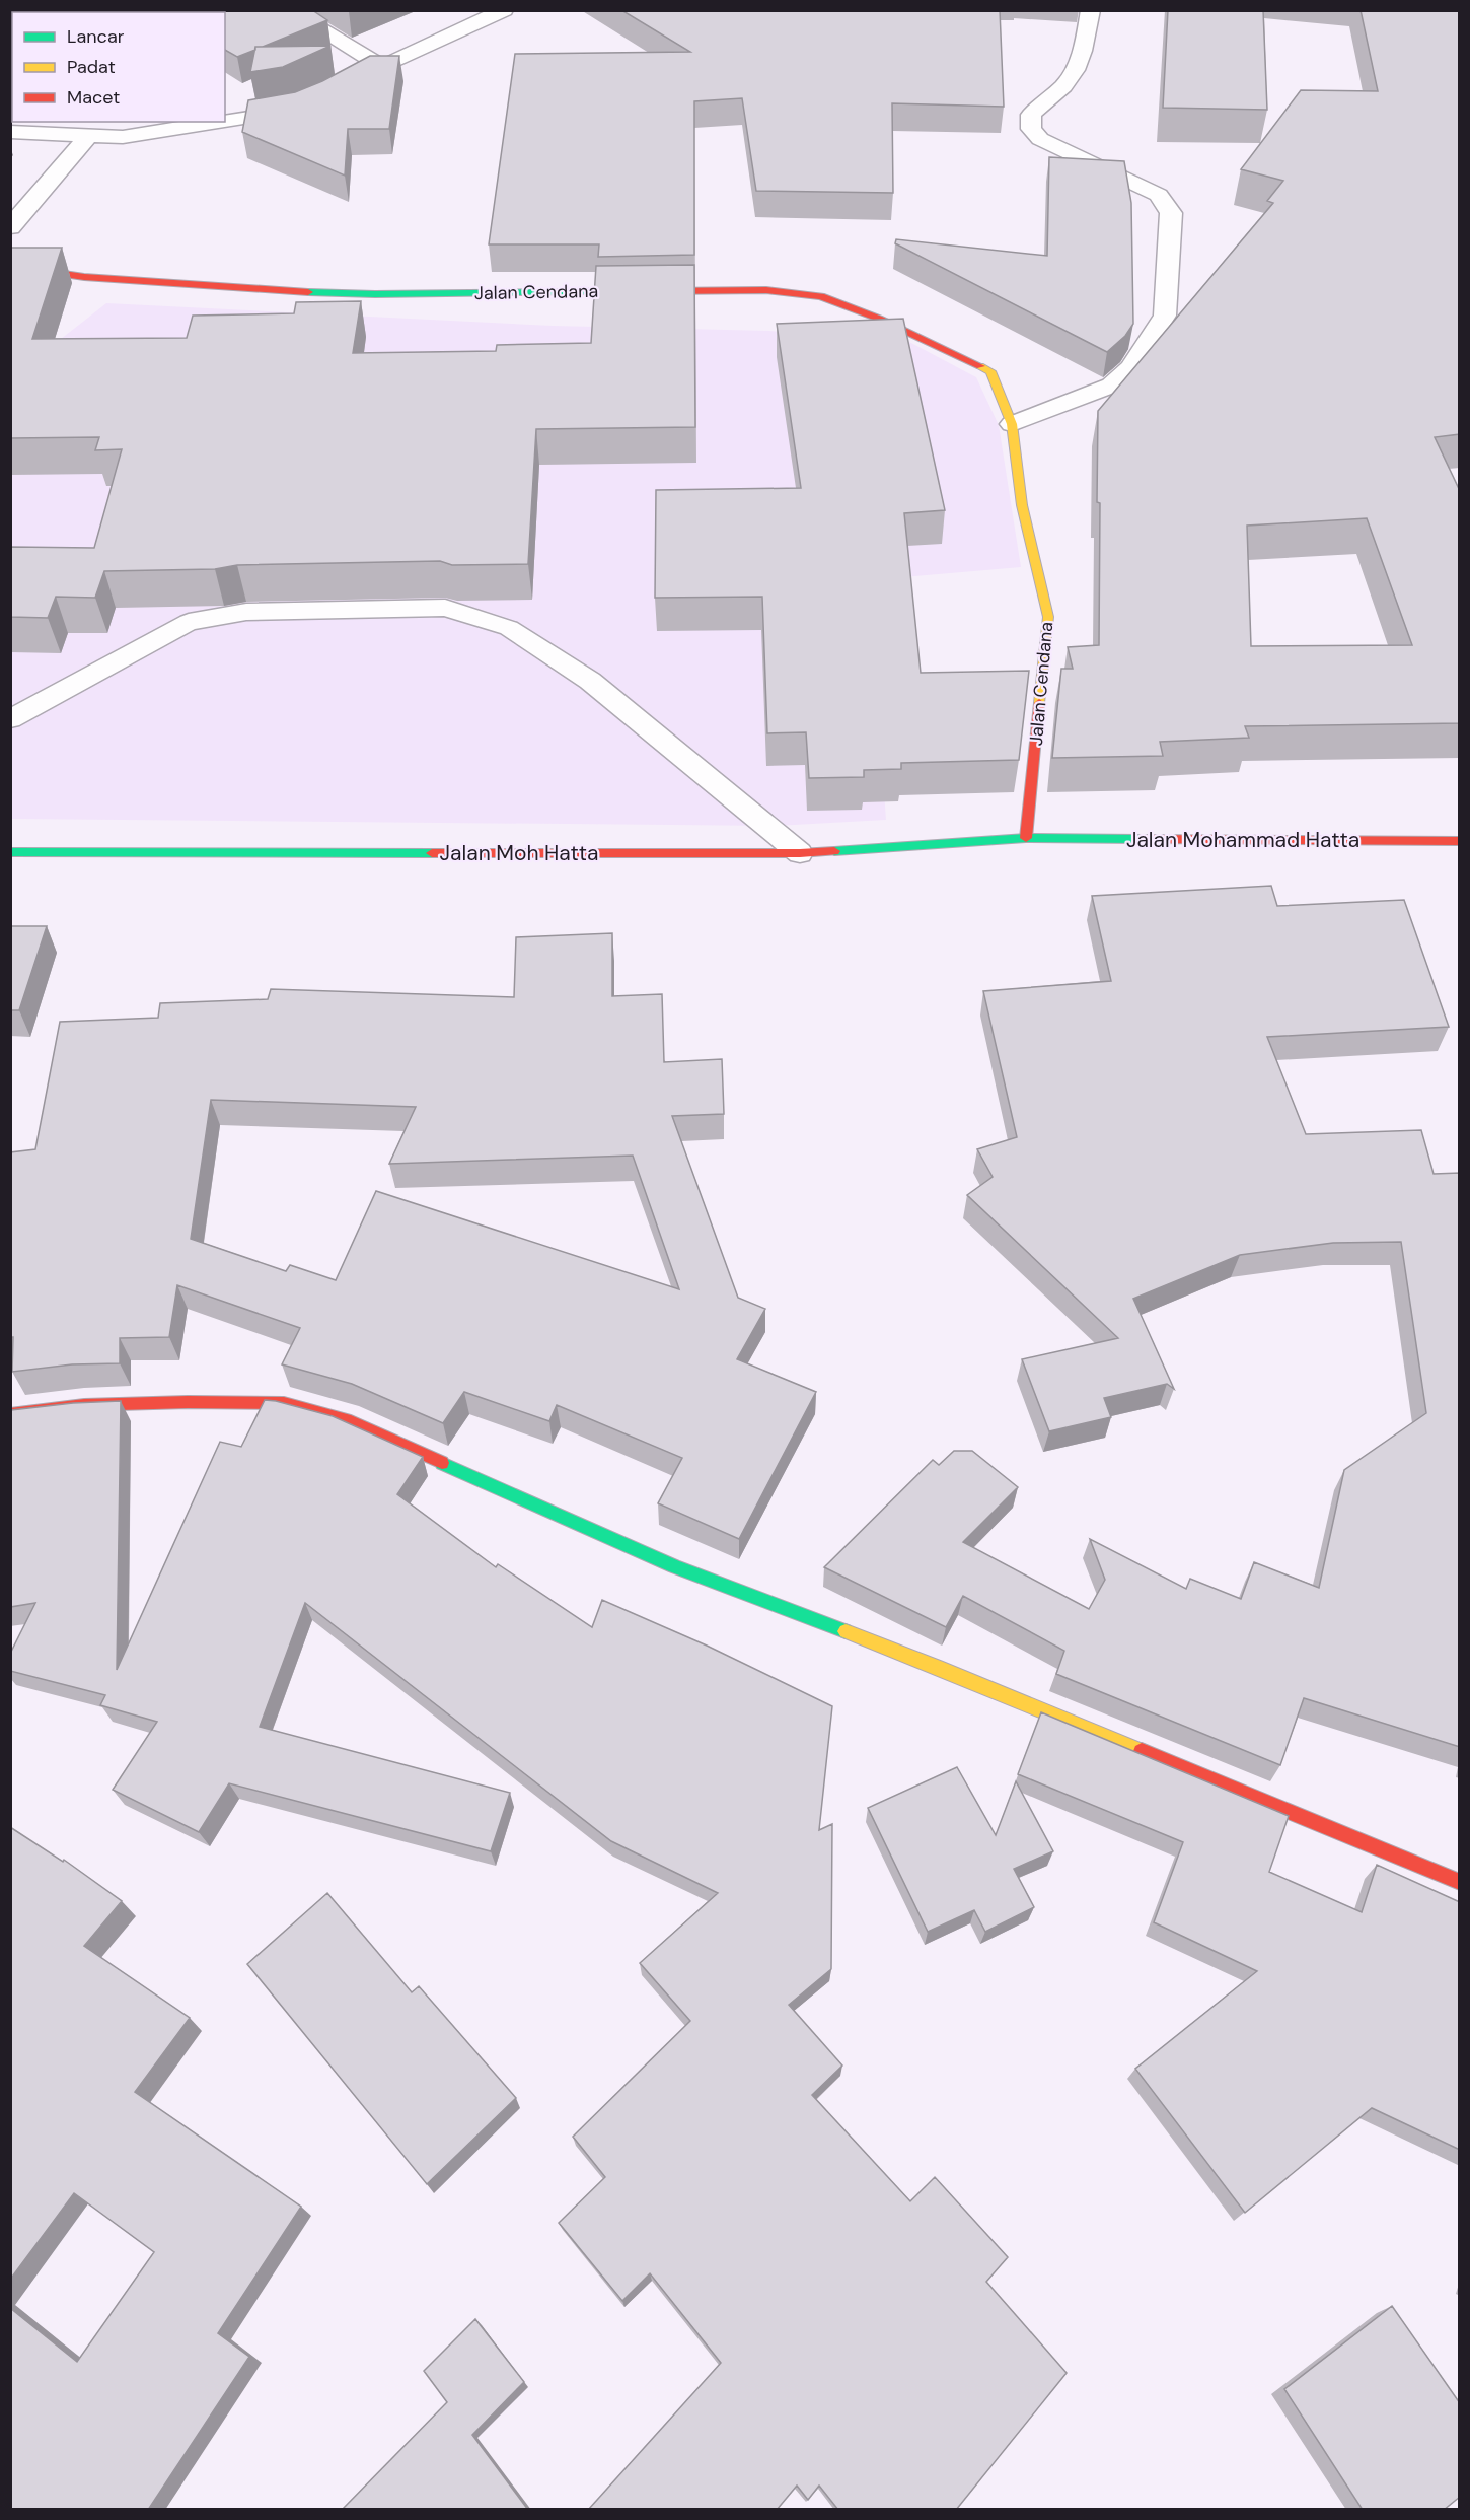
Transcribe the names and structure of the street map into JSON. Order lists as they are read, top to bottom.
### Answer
{
  "streets": {
    "street": ["Jalan Cendana", "Jalan Mohammad Hatta", "Jalan Moh Hatta"]
  },
  "crossings": [
    ["Jalan Cendana", "Jalan Mohammad Hatta"],
    ["Jalan Cendana", "Jalan Moh Hatta"],
    ["Jalan Mohammad Hatta", "Jalan Moh Hatta"]
  ],
  "legend": ["Lancar", "Padat", "Macet"]
}
